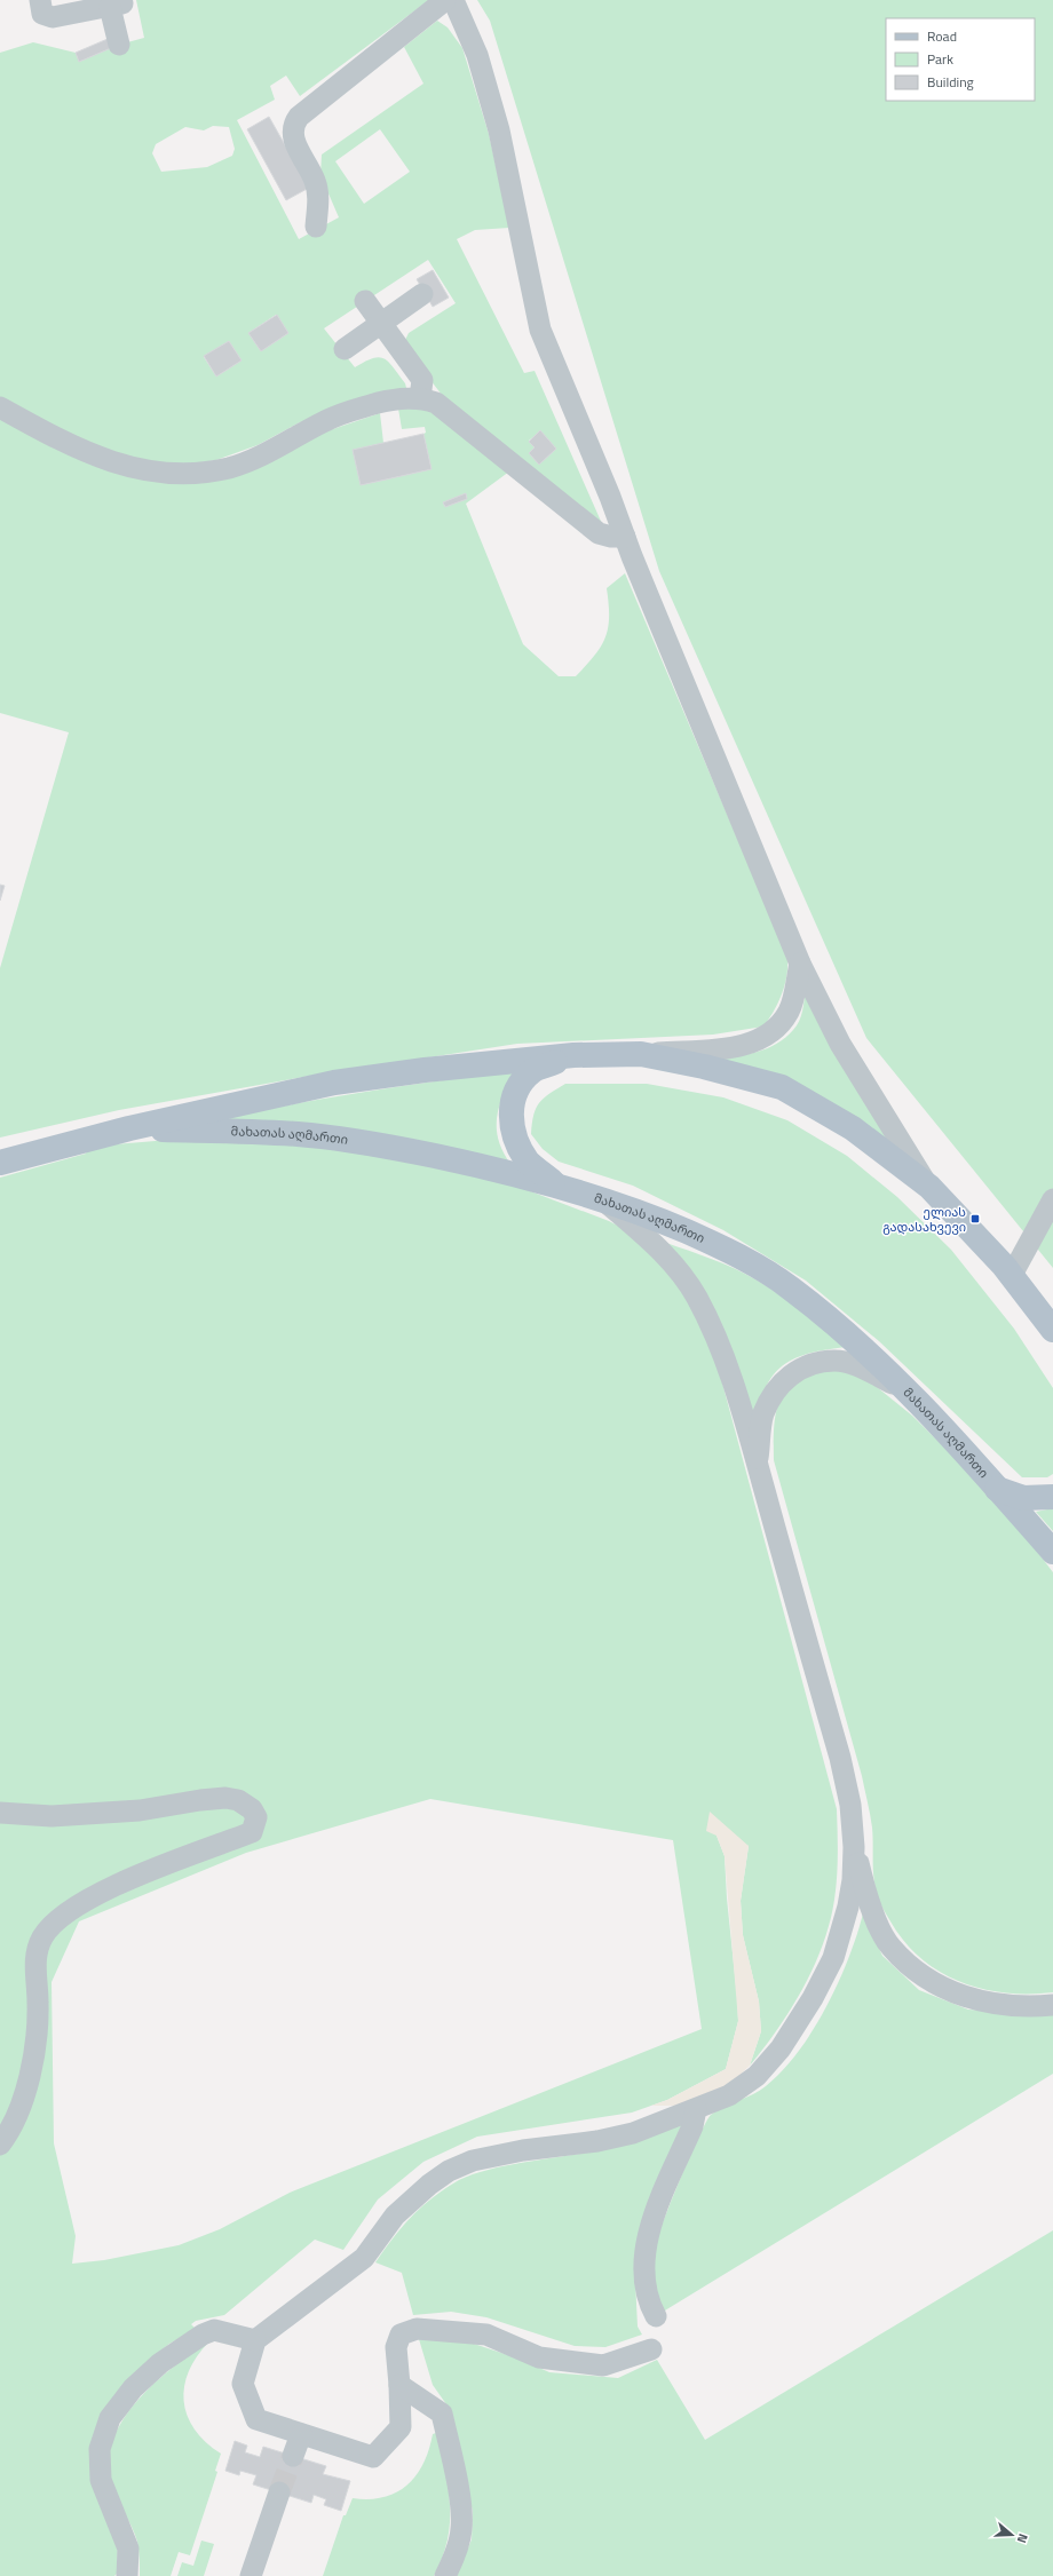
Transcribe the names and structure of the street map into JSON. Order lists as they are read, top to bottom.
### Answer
{
  "streets": {
    "main road": ["მახათას აღმართი"]
  },
  "places": {
    "transit": ["ელიას გადასახვევი"]
  },
  "legend": ["Road", "Park", "Building"],
  "north": "right"
}
